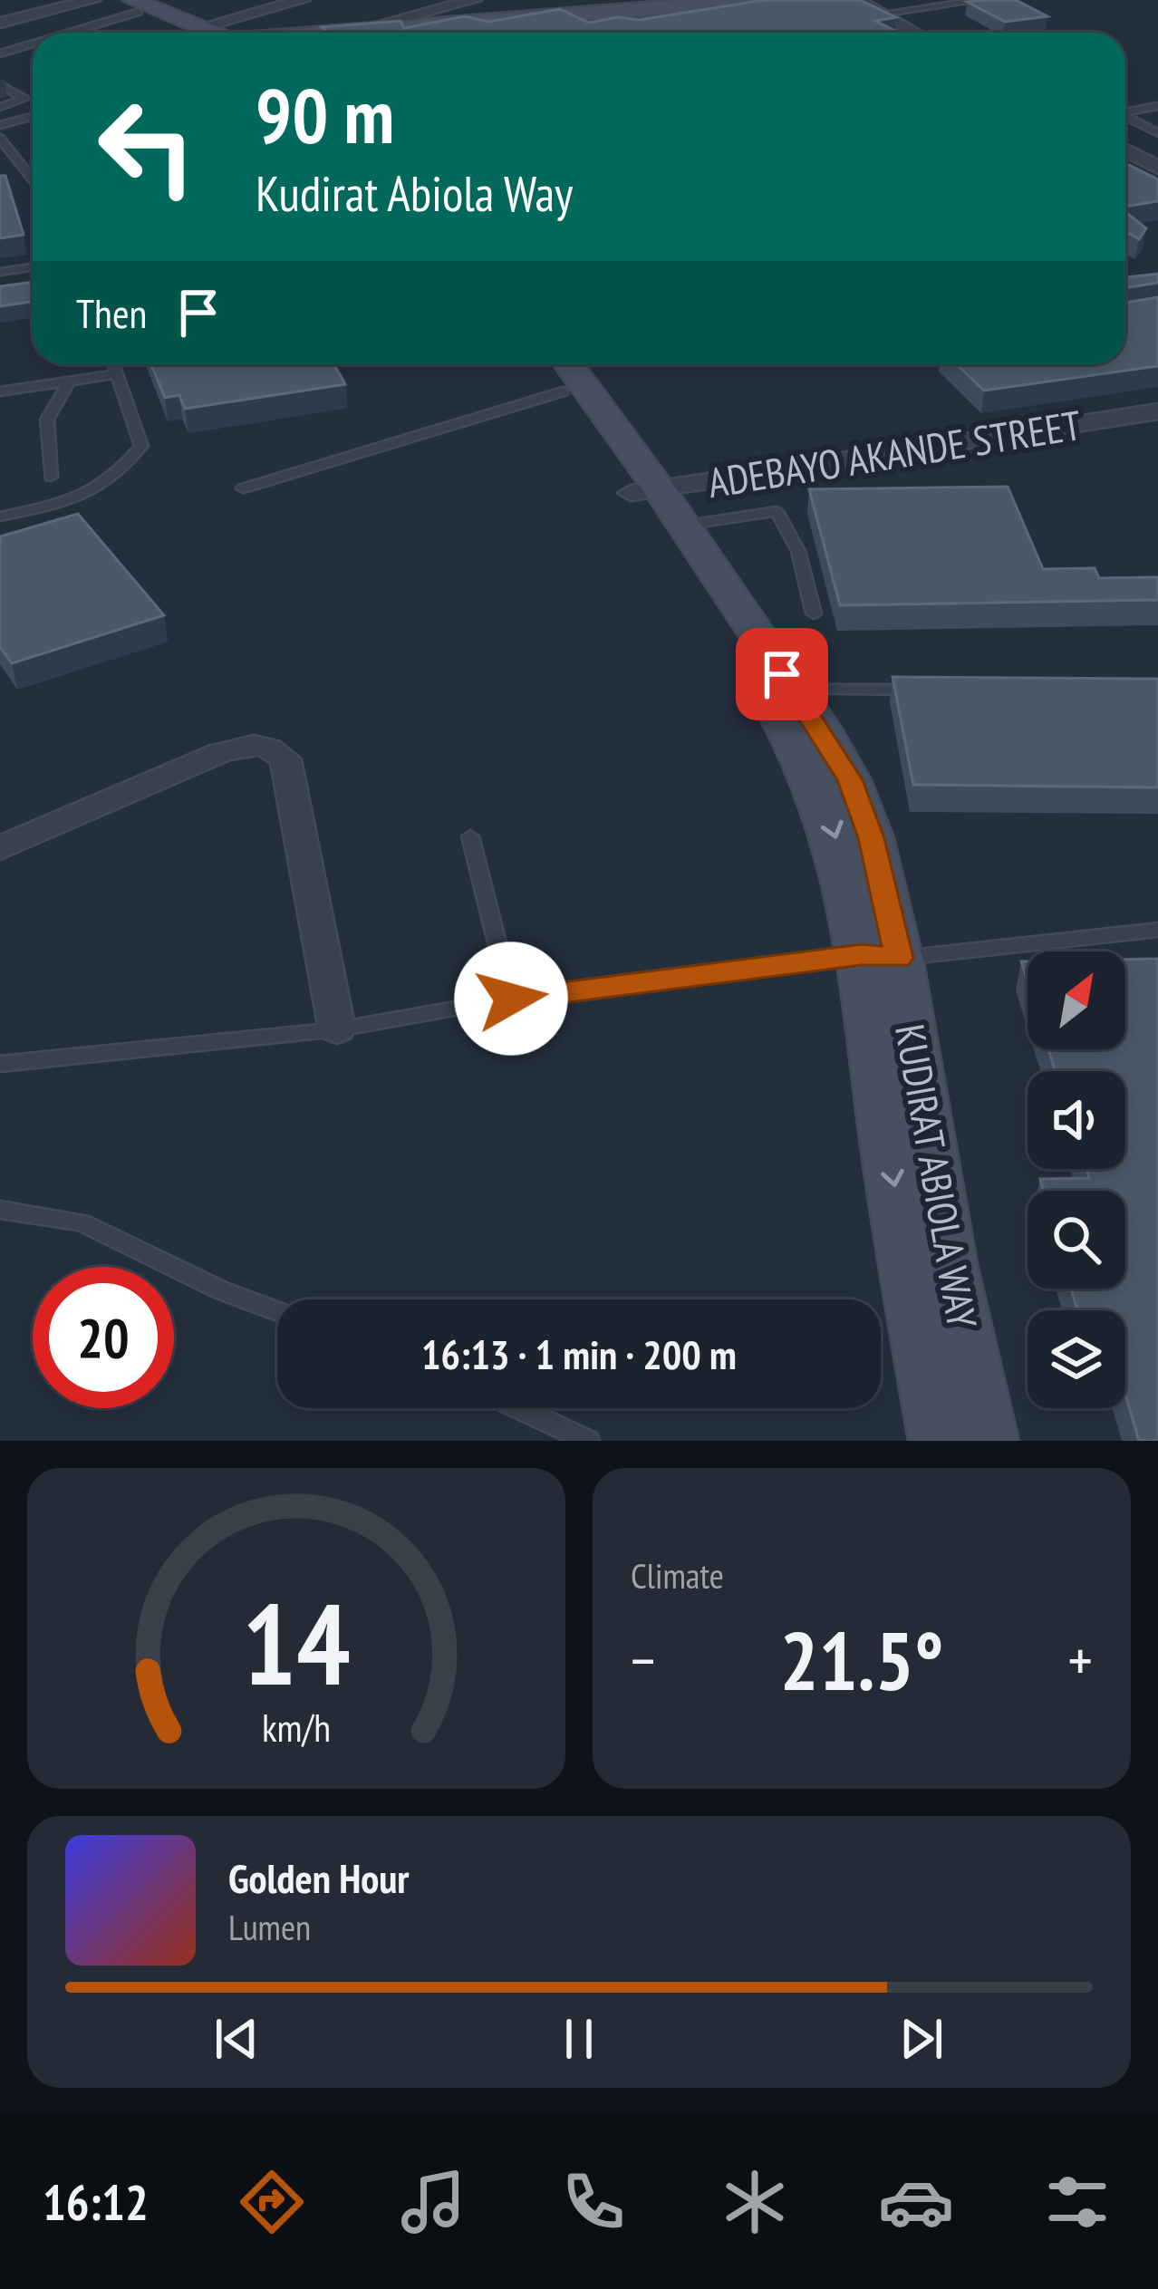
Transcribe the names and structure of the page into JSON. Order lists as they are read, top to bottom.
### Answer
{
  "streets": {
    "main road": ["KUDIRAT ABIOLA WAY"],
    "street": ["ADEBAYO AKANDE STREET"]
  },
  "crossings": [
    ["ADEBAYO AKANDE STREET", "KUDIRAT ABIOLA WAY"]
  ],
  "north": "top right",
  "page": {
    "turn": ["90 m", "Kudirat Abiola Way"],
    "then": "Then",
    "limit": "20",
    "trip": "16:13 · 1 min · 200 m",
    "tile": "Climate",
    "heat": ["−", "21.5°", "+"],
    "song": ["Golden Hour", "Lumen"],
    "tabs": "16:12",
    "gauge": ["14", "km/h"]
  }
}
